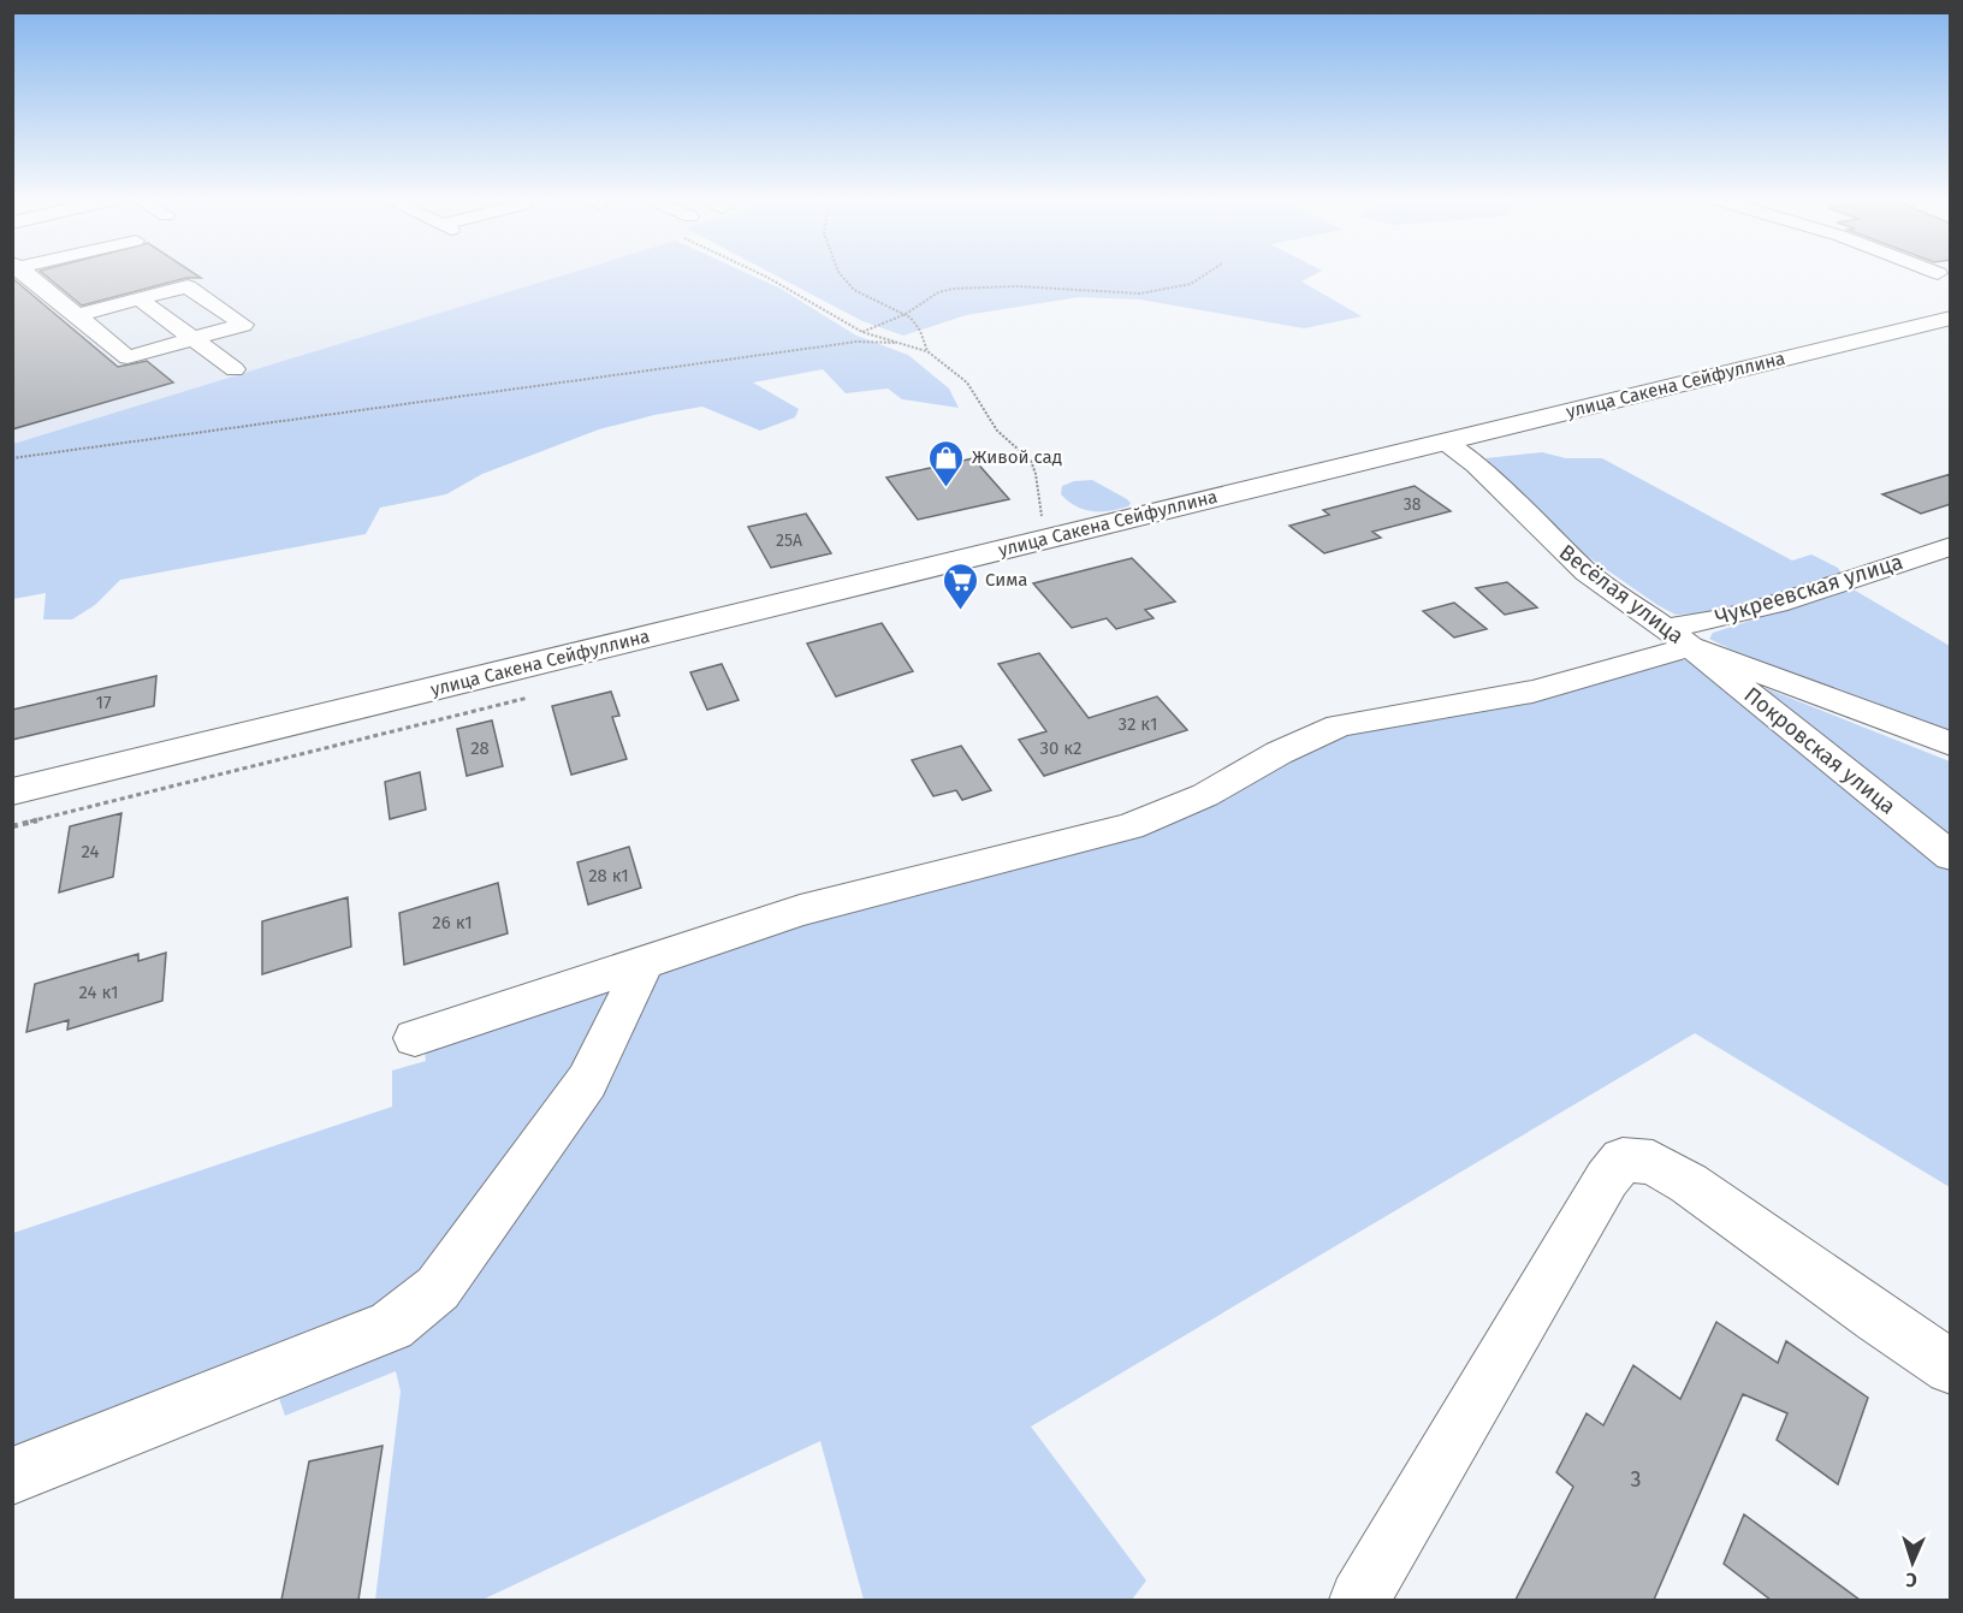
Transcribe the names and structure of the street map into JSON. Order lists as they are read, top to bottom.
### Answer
{
  "streets": {
    "main road": ["улица Сакена Сейфуллина"],
    "street": ["Чукреевская улица", "Весёлая улица", "Покровская улица"]
  },
  "crossings": [
    ["улица Сакена Сейфуллина", "Весёлая улица"],
    ["Чукреевская улица", "Весёлая улица"],
    ["Чукреевская улица", "Покровская улица"],
    ["Весёлая улица", "Покровская улица"]
  ],
  "places": {
    "shop": ["Живой сад"],
    "supermarket": ["Сима"]
  },
  "house_numbers": [
    "38",
    "25А",
    "17",
    "32 к1",
    "28",
    "30 к2",
    "24",
    "28 к1",
    "26 к1",
    "24 к1",
    "3"
  ],
  "north": "bottom"
}
